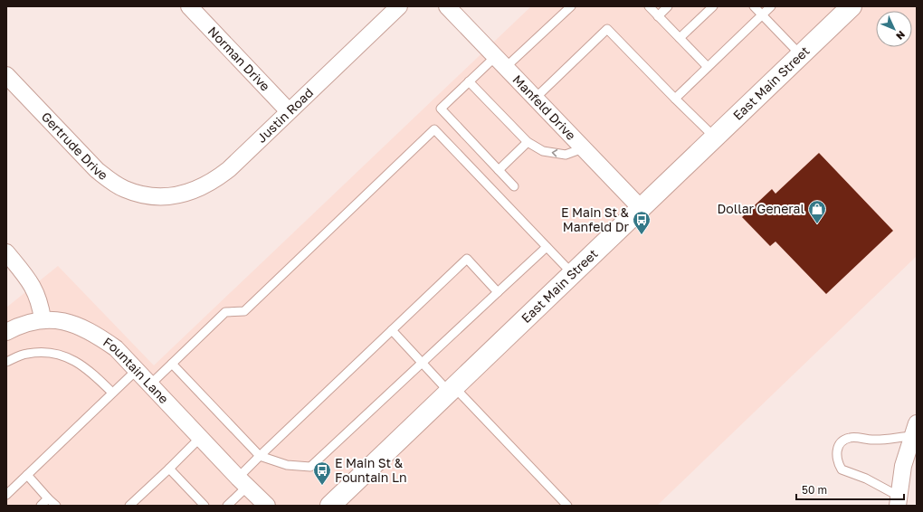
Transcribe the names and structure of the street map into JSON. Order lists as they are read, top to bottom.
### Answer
{
  "streets": {
    "main road": ["East Main Street"],
    "street": [
      "Norman Drive",
      "Manfeld Drive",
      "Justin Road",
      "Gertrude Drive",
      "Fountain Lane"
    ]
  },
  "crossings": [
    ["Norman Drive", "Justin Road"],
    ["East Main Street", "Manfeld Drive"],
    ["Justin Road", "Gertrude Drive"]
  ],
  "places": {
    "shop": ["Dollar General"],
    "bus stop": ["E Main St & Manfeld Dr", "E Main St & Fountain Ln"]
  },
  "scale_bar": "50 m",
  "north": "bottom right"
}
